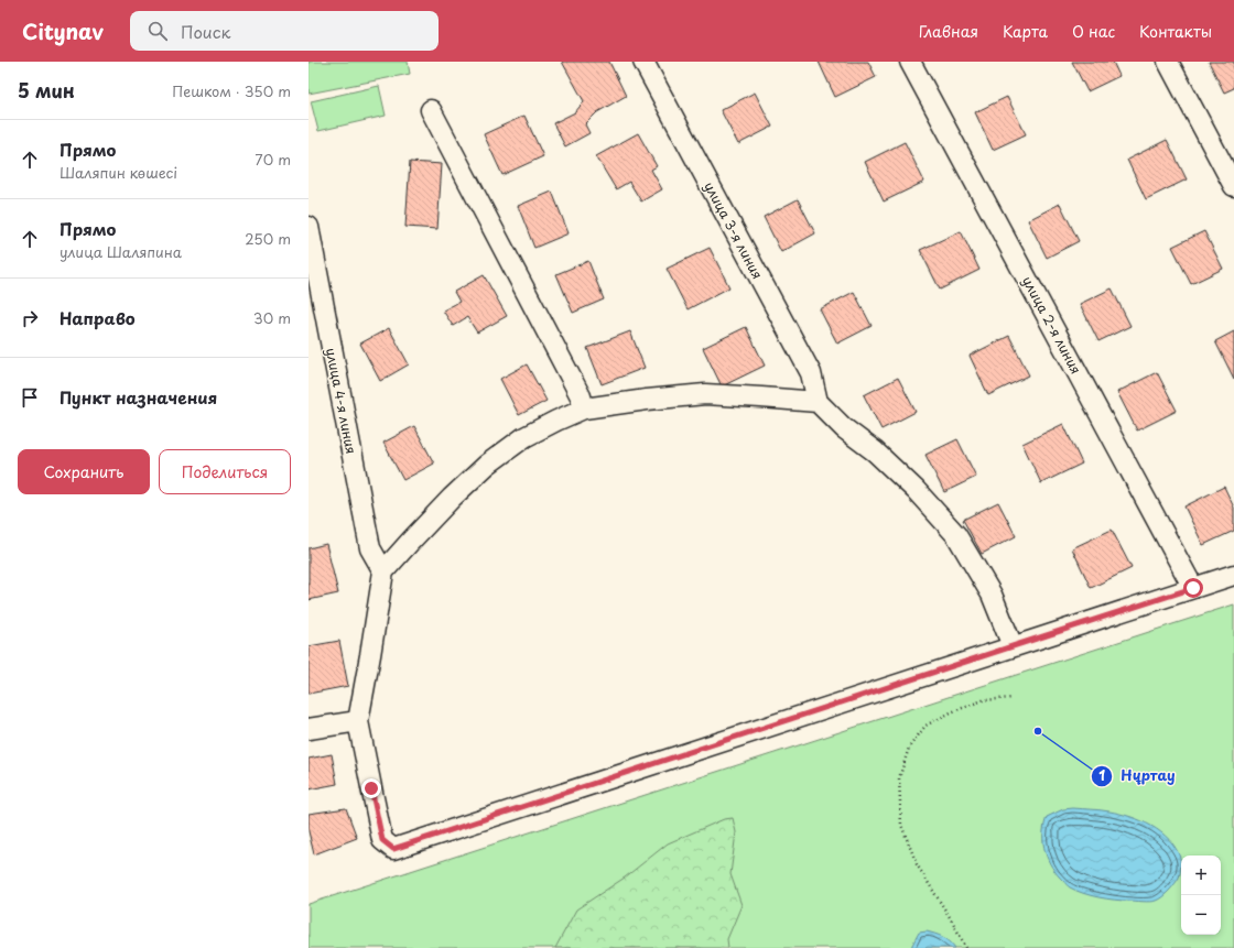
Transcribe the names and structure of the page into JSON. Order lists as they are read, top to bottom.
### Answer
{
  "streets": {
    "street": ["улица 3-я линия", "улица 2-я линия", "улица 4-я линия"]
  },
  "places": ["Нұртау"],
  "page": {
    "header": "Citynav",
    "search": "Поиск",
    "nav": [
      "Главная",
      "Карта",
      "О нас",
      "Контакты"
    ],
    "heading": ["5 мин", "Пешком · 350 m"],
    "list": [
      ["Прямо", "Шаляпин көшесі", "70 m"],
      ["Прямо", "улица Шаляпина", "250 m"],
      ["Направо", "30 m"],
      "Пункт назначения"
    ],
    "buttons": ["Сохранить", "Поделиться"],
    "map_buttons": ["+", "−"]
  }
}
